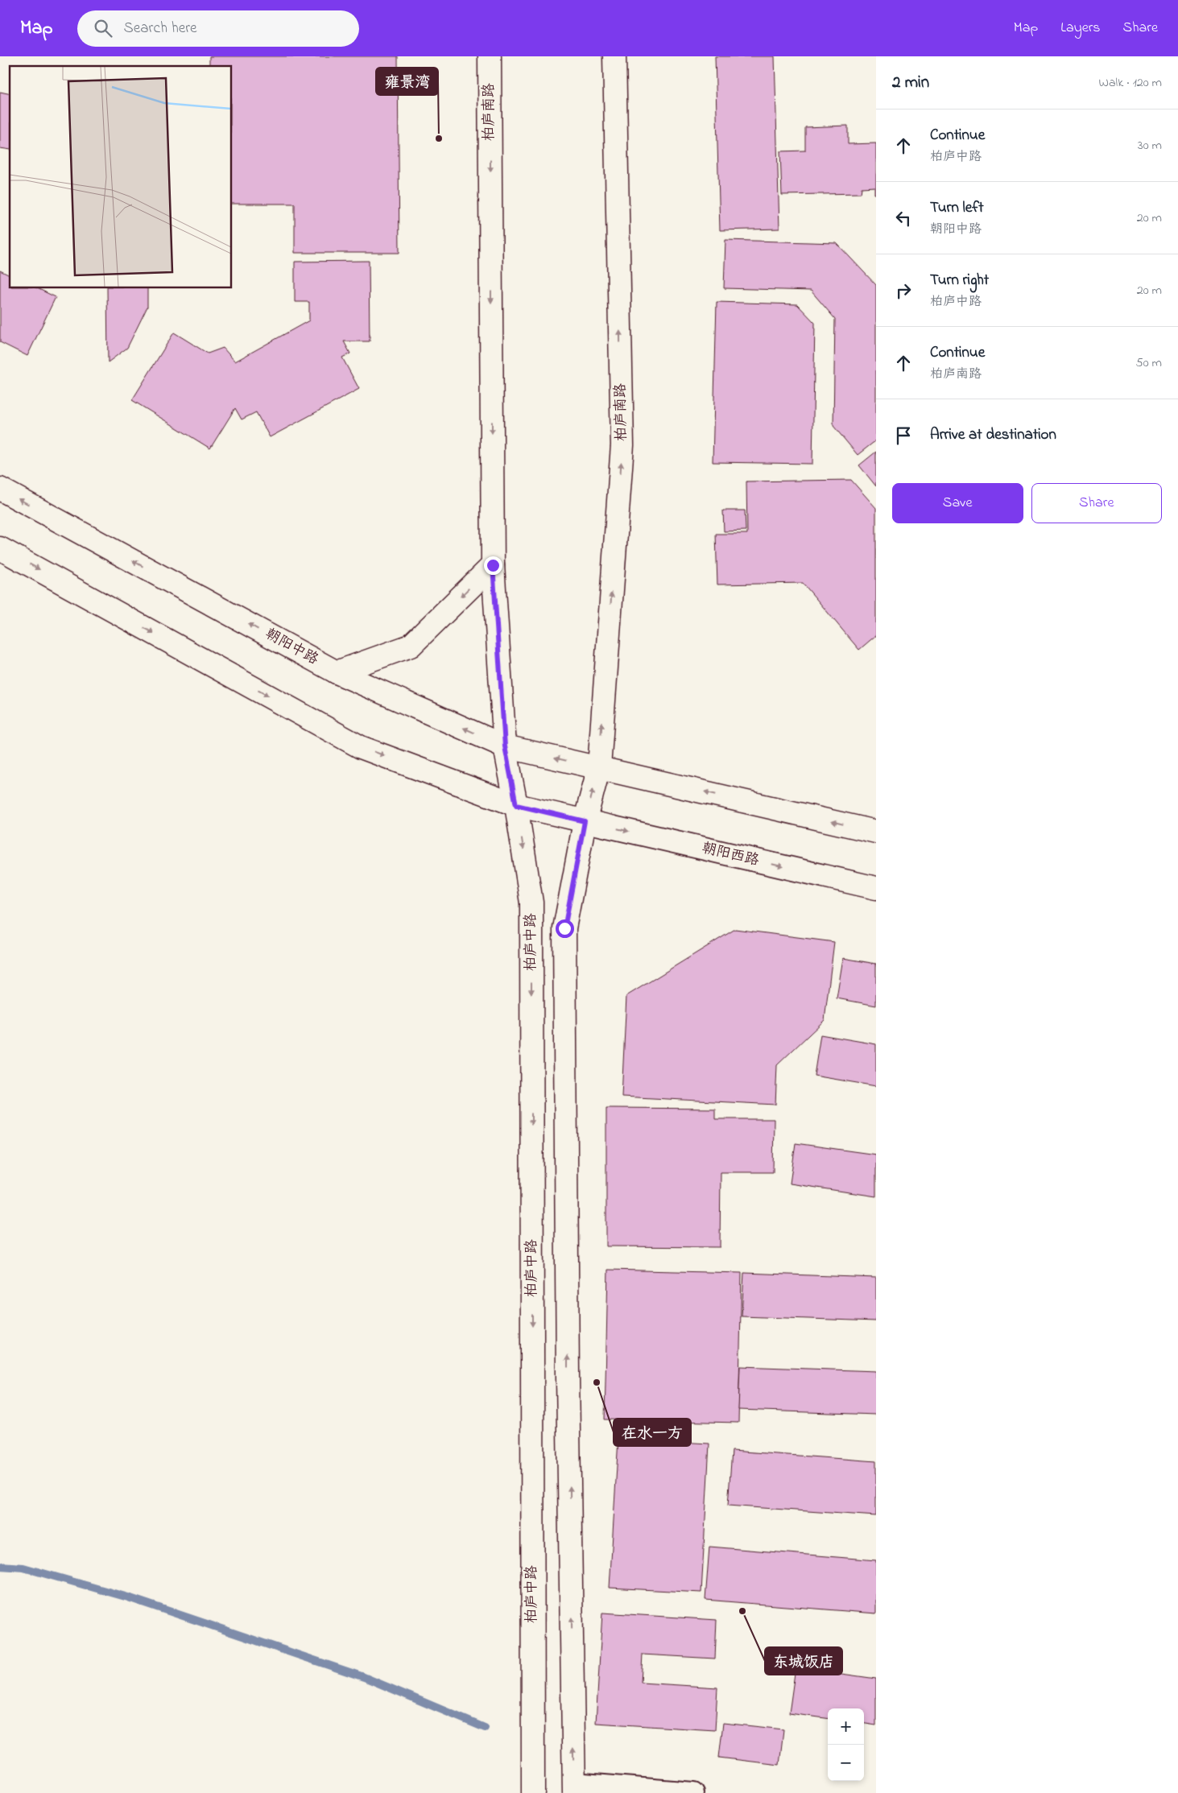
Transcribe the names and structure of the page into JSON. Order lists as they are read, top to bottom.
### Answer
{
  "streets": {
    "main road": [
      "柏庐南路",
      "朝阳中路",
      "朝阳西路",
      "柏庐中路"
    ]
  },
  "crossings": [
    ["柏庐南路", "朝阳中路"],
    ["柏庐南路", "柏庐中路"],
    ["朝阳中路", "柏庐中路"]
  ],
  "places": ["雍景湾", "在水一方", "东城饭店"],
  "page": {
    "header": "Map",
    "search": "Search here",
    "nav": ["Map", "Layers", "Share"],
    "heading": ["2 min", "Walk · 120 m"],
    "list": [
      ["Continue", "柏庐中路", "30 m"],
      ["Turn left", "朝阳中路", "20 m"],
      ["Turn right", "柏庐中路", "20 m"],
      ["Continue", "柏庐南路", "50 m"],
      "Arrive at destination"
    ],
    "buttons": ["Save", "Share"],
    "map_buttons": ["+", "−"]
  }
}
